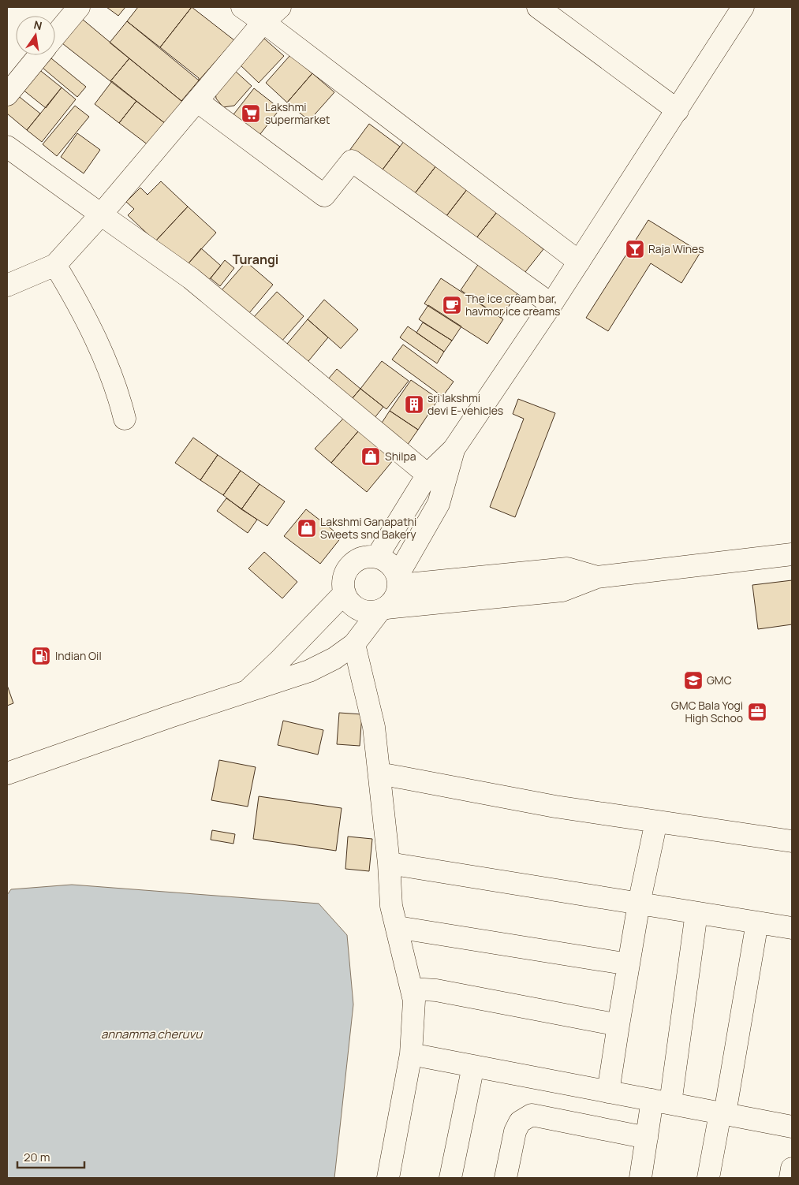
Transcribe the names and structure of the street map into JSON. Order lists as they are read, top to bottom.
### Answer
{
  "districts": ["Turangi"],
  "water": ["annamma cheruvu"],
  "places": {
    "supermarket": ["Lakshmi supermarket"],
    "bar": ["Raja Wines"],
    "cafe": ["The ice cream bar, havmor ice creams"],
    "building": ["sri lakshmi devi E-vehicles"],
    "shop": ["Shilpa", "Lakshmi Ganapathi Sweets snd Bakery"],
    "fuel station": ["Indian Oil"],
    "school or university": ["GMC"],
    "office": ["GMC Bala Yogi High Schoo"]
  },
  "scale_bar": "20 m",
  "north": "top"
}
